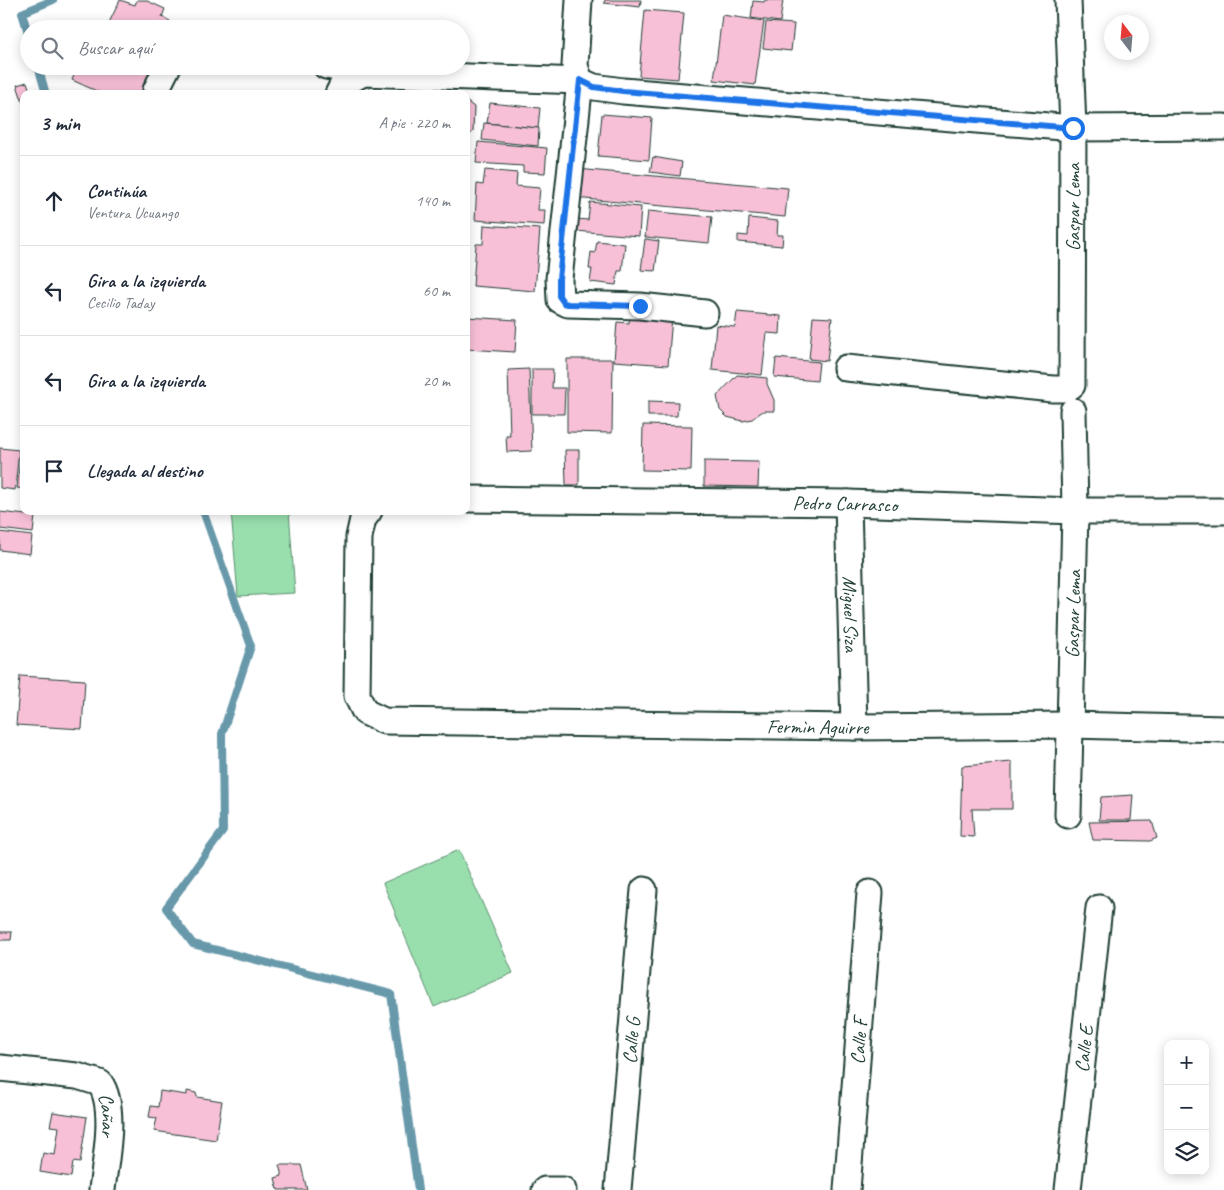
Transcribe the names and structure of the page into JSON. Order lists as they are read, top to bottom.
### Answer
{
  "streets": {
    "street": [
      "Gaspar Lema",
      "Pedro Carrasco",
      "Miguel Siza",
      "Fermìn Aguirre",
      "Calle G",
      "Calle F",
      "Calle E",
      "Cañar"
    ]
  },
  "crossings": [
    ["Gaspar Lema", "Pedro Carrasco"],
    ["Gaspar Lema", "Fermìn Aguirre"],
    ["Pedro Carrasco", "Miguel Siza"],
    ["Miguel Siza", "Fermìn Aguirre"]
  ],
  "north": "top",
  "page": {
    "search": "Buscar aquí",
    "heading": ["3 min", "A pie · 220 m"],
    "list": [
      ["Continúa", "Ventura Ucuango", "140 m"],
      ["Gira a la izquierda", "Cecilio Taday", "60 m"],
      ["Gira a la izquierda", "20 m"],
      "Llegada al destino"
    ],
    "map_buttons": ["+", "−"]
  }
}
